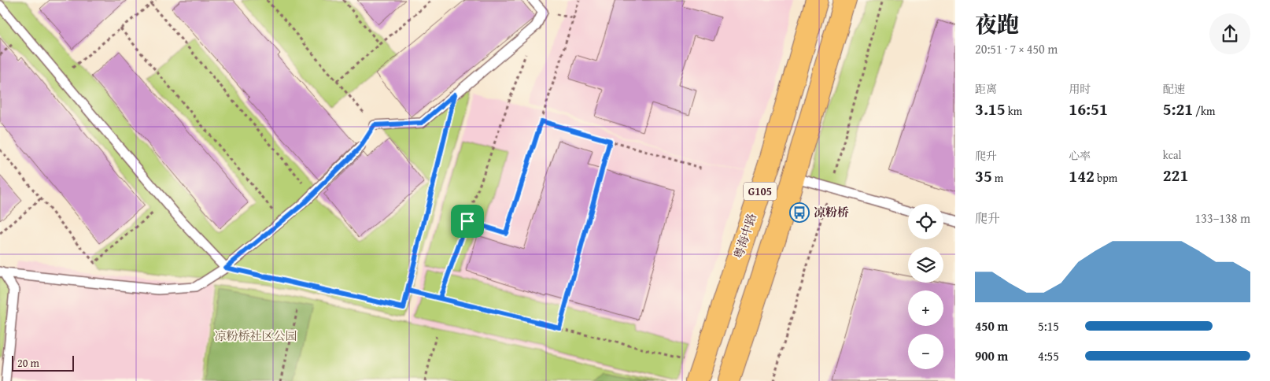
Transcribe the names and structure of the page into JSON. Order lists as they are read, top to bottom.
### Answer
{
  "streets": {
    "highway": ["G105", "粤海中路"]
  },
  "parks": ["凉粉桥社区公园"],
  "places": {
    "bus stop": ["凉粉桥"]
  },
  "scale_bar": "20 m",
  "page": {
    "heading": ["夜跑", "20:51 · 7 × 450 m"],
    "stats": [
      ["距离", "3.15 km"],
      ["用时", "16:51"],
      ["配速", "5:21 /km"],
      ["爬升", "35 m"],
      ["心率", "142 bpm"],
      ["kcal", "221"]
    ],
    "chart": ["爬升", "133–138 m"],
    "map_buttons": ["+", "−"],
    "list": [
      {
        "name": "450 m",
        "note": "5:15"
      },
      {
        "name": "900 m",
        "note": "4:55"
      }
    ],
    "scale": "20 m"
  }
}
